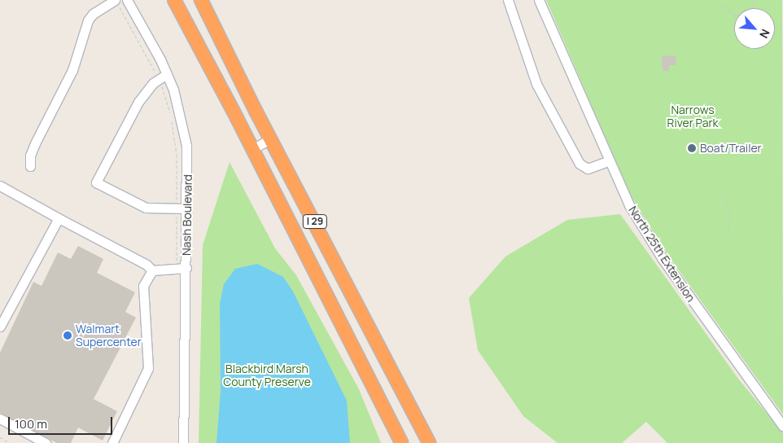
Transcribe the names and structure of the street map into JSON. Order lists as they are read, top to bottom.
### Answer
{
  "streets": {
    "highway": ["I 29"],
    "street": ["Nash Boulevard", "North 25th Extension"]
  },
  "parks": ["Narrows River Park", "Blackbird Marsh County Preserve"],
  "places": ["Boat/Trailer", "Walmart Supercenter"],
  "scale_bar": "100 m",
  "north": "bottom right"
}
